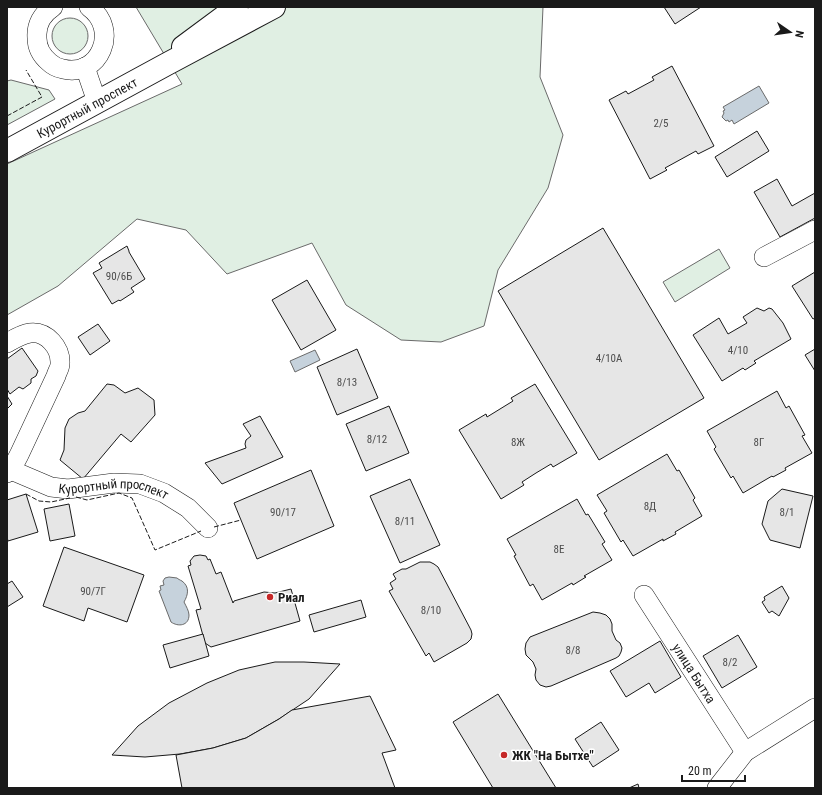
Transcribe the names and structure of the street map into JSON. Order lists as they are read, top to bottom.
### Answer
{
  "streets": {
    "main road": ["Курортный проспект"],
    "street": ["улица Бытха"]
  },
  "places": ["Риал", "ЖК \"На Бытхе\""],
  "house_numbers": [
    "2/5",
    "90/6Б",
    "4/10",
    "4/10А",
    "8/13",
    "8/12",
    "8Ж",
    "8Г",
    "8Д",
    "90/17",
    "8/1",
    "8/11",
    "8Е",
    "90/7Г",
    "8/10",
    "8/8",
    "8/2"
  ],
  "scale_bar": "20 m",
  "north": "right"
}
